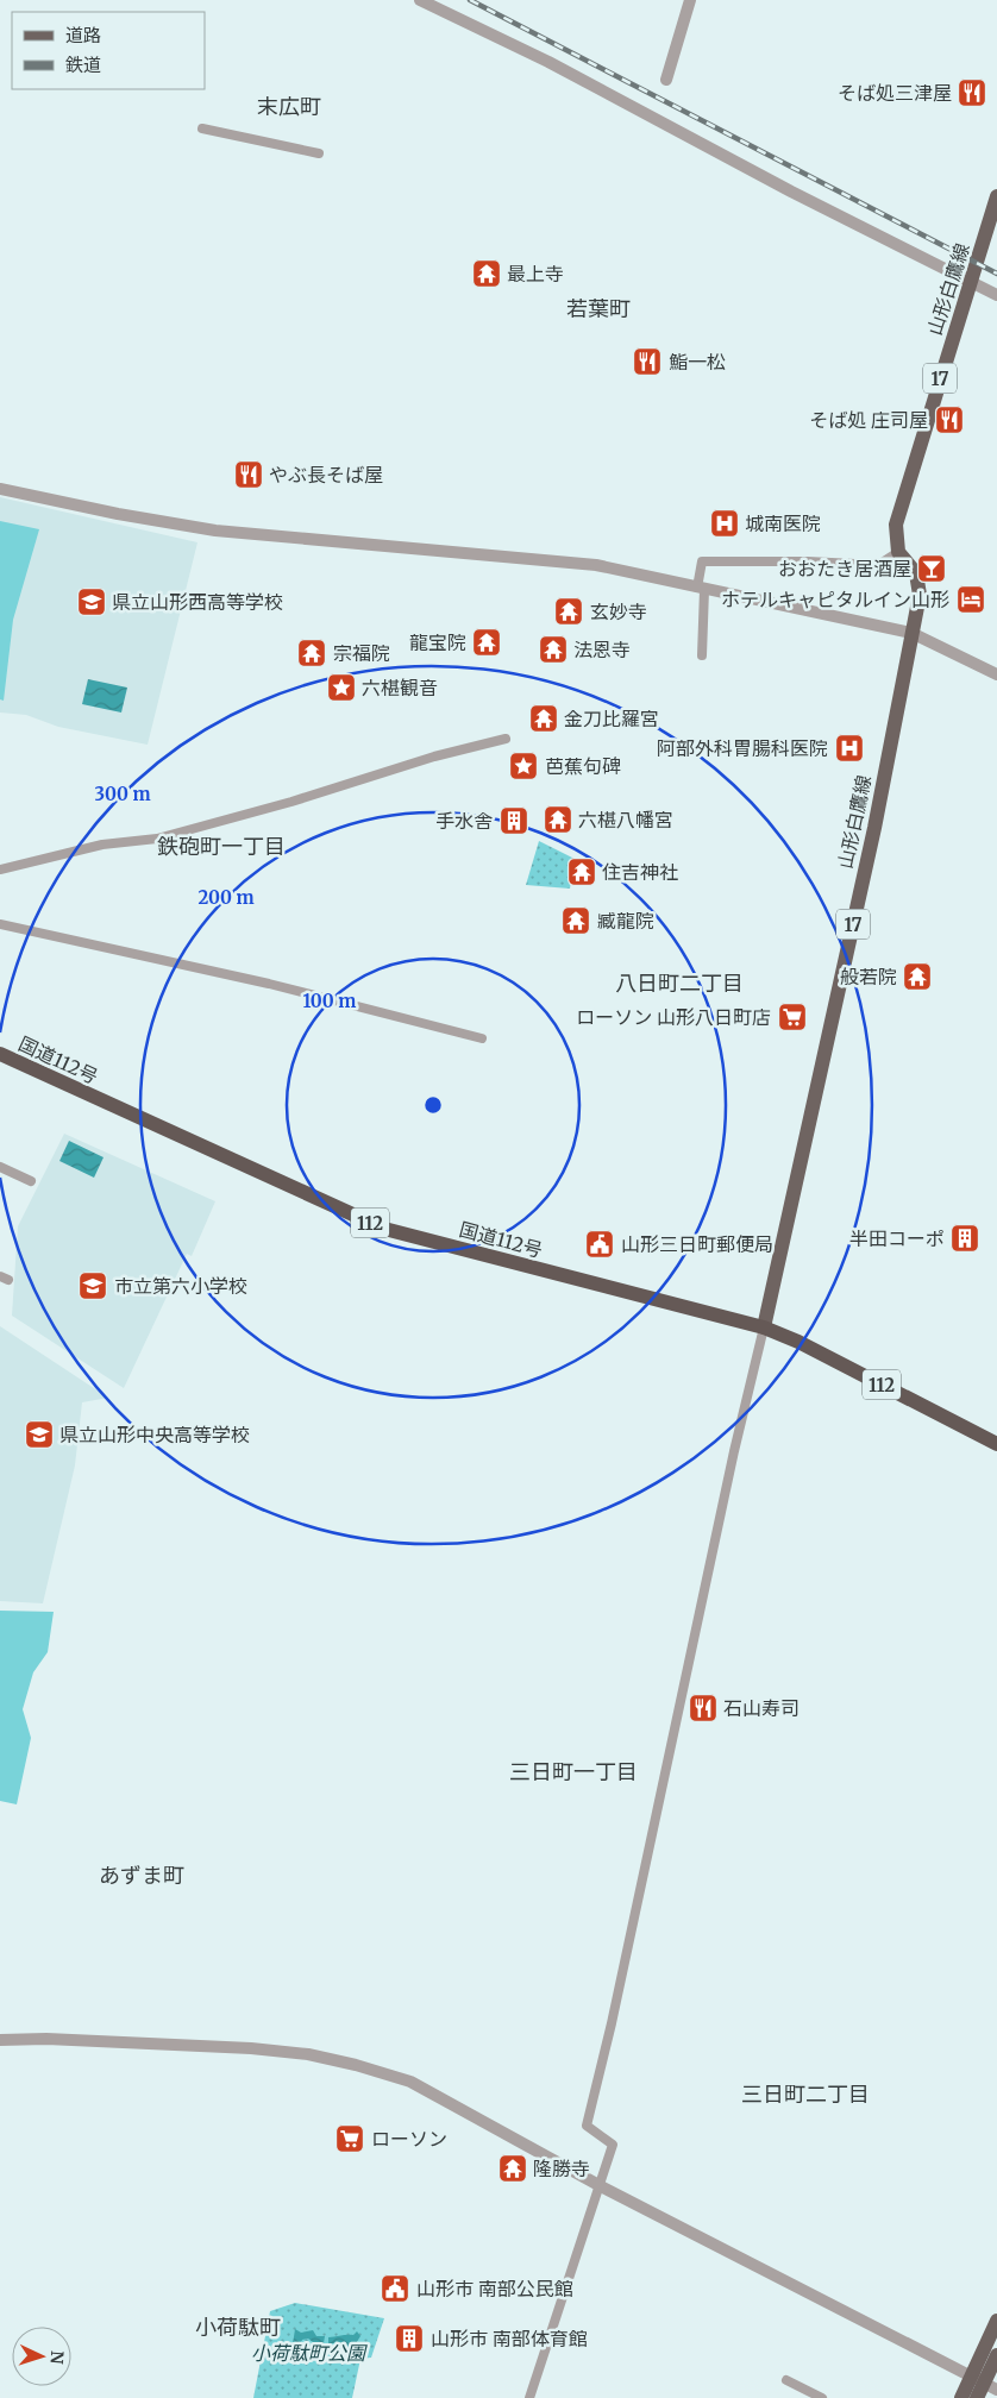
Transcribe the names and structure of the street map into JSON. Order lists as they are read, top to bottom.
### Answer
{
  "streets": {
    "highway": ["国道112号", "112"],
    "main road": ["山形白鷹線", "17"]
  },
  "crossings": [
    ["山形白鷹線", "国道112号"]
  ],
  "districts": [
    "末広町",
    "若葉町",
    "鉄砲町一丁目",
    "八日町二丁目",
    "三日町一丁目",
    "あずま町",
    "三日町二丁目",
    "小荷駄町"
  ],
  "parks": ["小荷駄町公園"],
  "places": {
    "restaurant": [
      "そば処三津屋",
      "鮨一松",
      "そば処 庄司屋",
      "やぶ長そば屋",
      "石山寿司"
    ],
    "temple": [
      "最上寺",
      "玄妙寺",
      "龍宝院",
      "法恩寺",
      "宗福院",
      "金刀比羅宮",
      "六椹八幡宮",
      "住吉神社",
      "臧龍院",
      "般若院",
      "隆勝寺"
    ],
    "hospital": ["城南医院", "阿部外科胃腸科医院"],
    "bar": ["おおたき居酒屋"],
    "hotel": ["ホテルキャピタルイン山形"],
    "school or university": ["県立山形西高等学校", "市立第六小学校", "県立山形中央高等学校"],
    "place": ["六椹観音", "芭蕉句碑"],
    "building": ["手水舎", "半田コーポ", "山形市 南部体育館"],
    "supermarket": ["ローソン 山形八日町店", "ローソン"],
    "public building": ["山形三日町郵便局", "山形市 南部公民館"]
  },
  "legend": ["道路", "鉄道"],
  "north": "right",
  "rings": ["300 m", "200 m", "100 m"]
}
